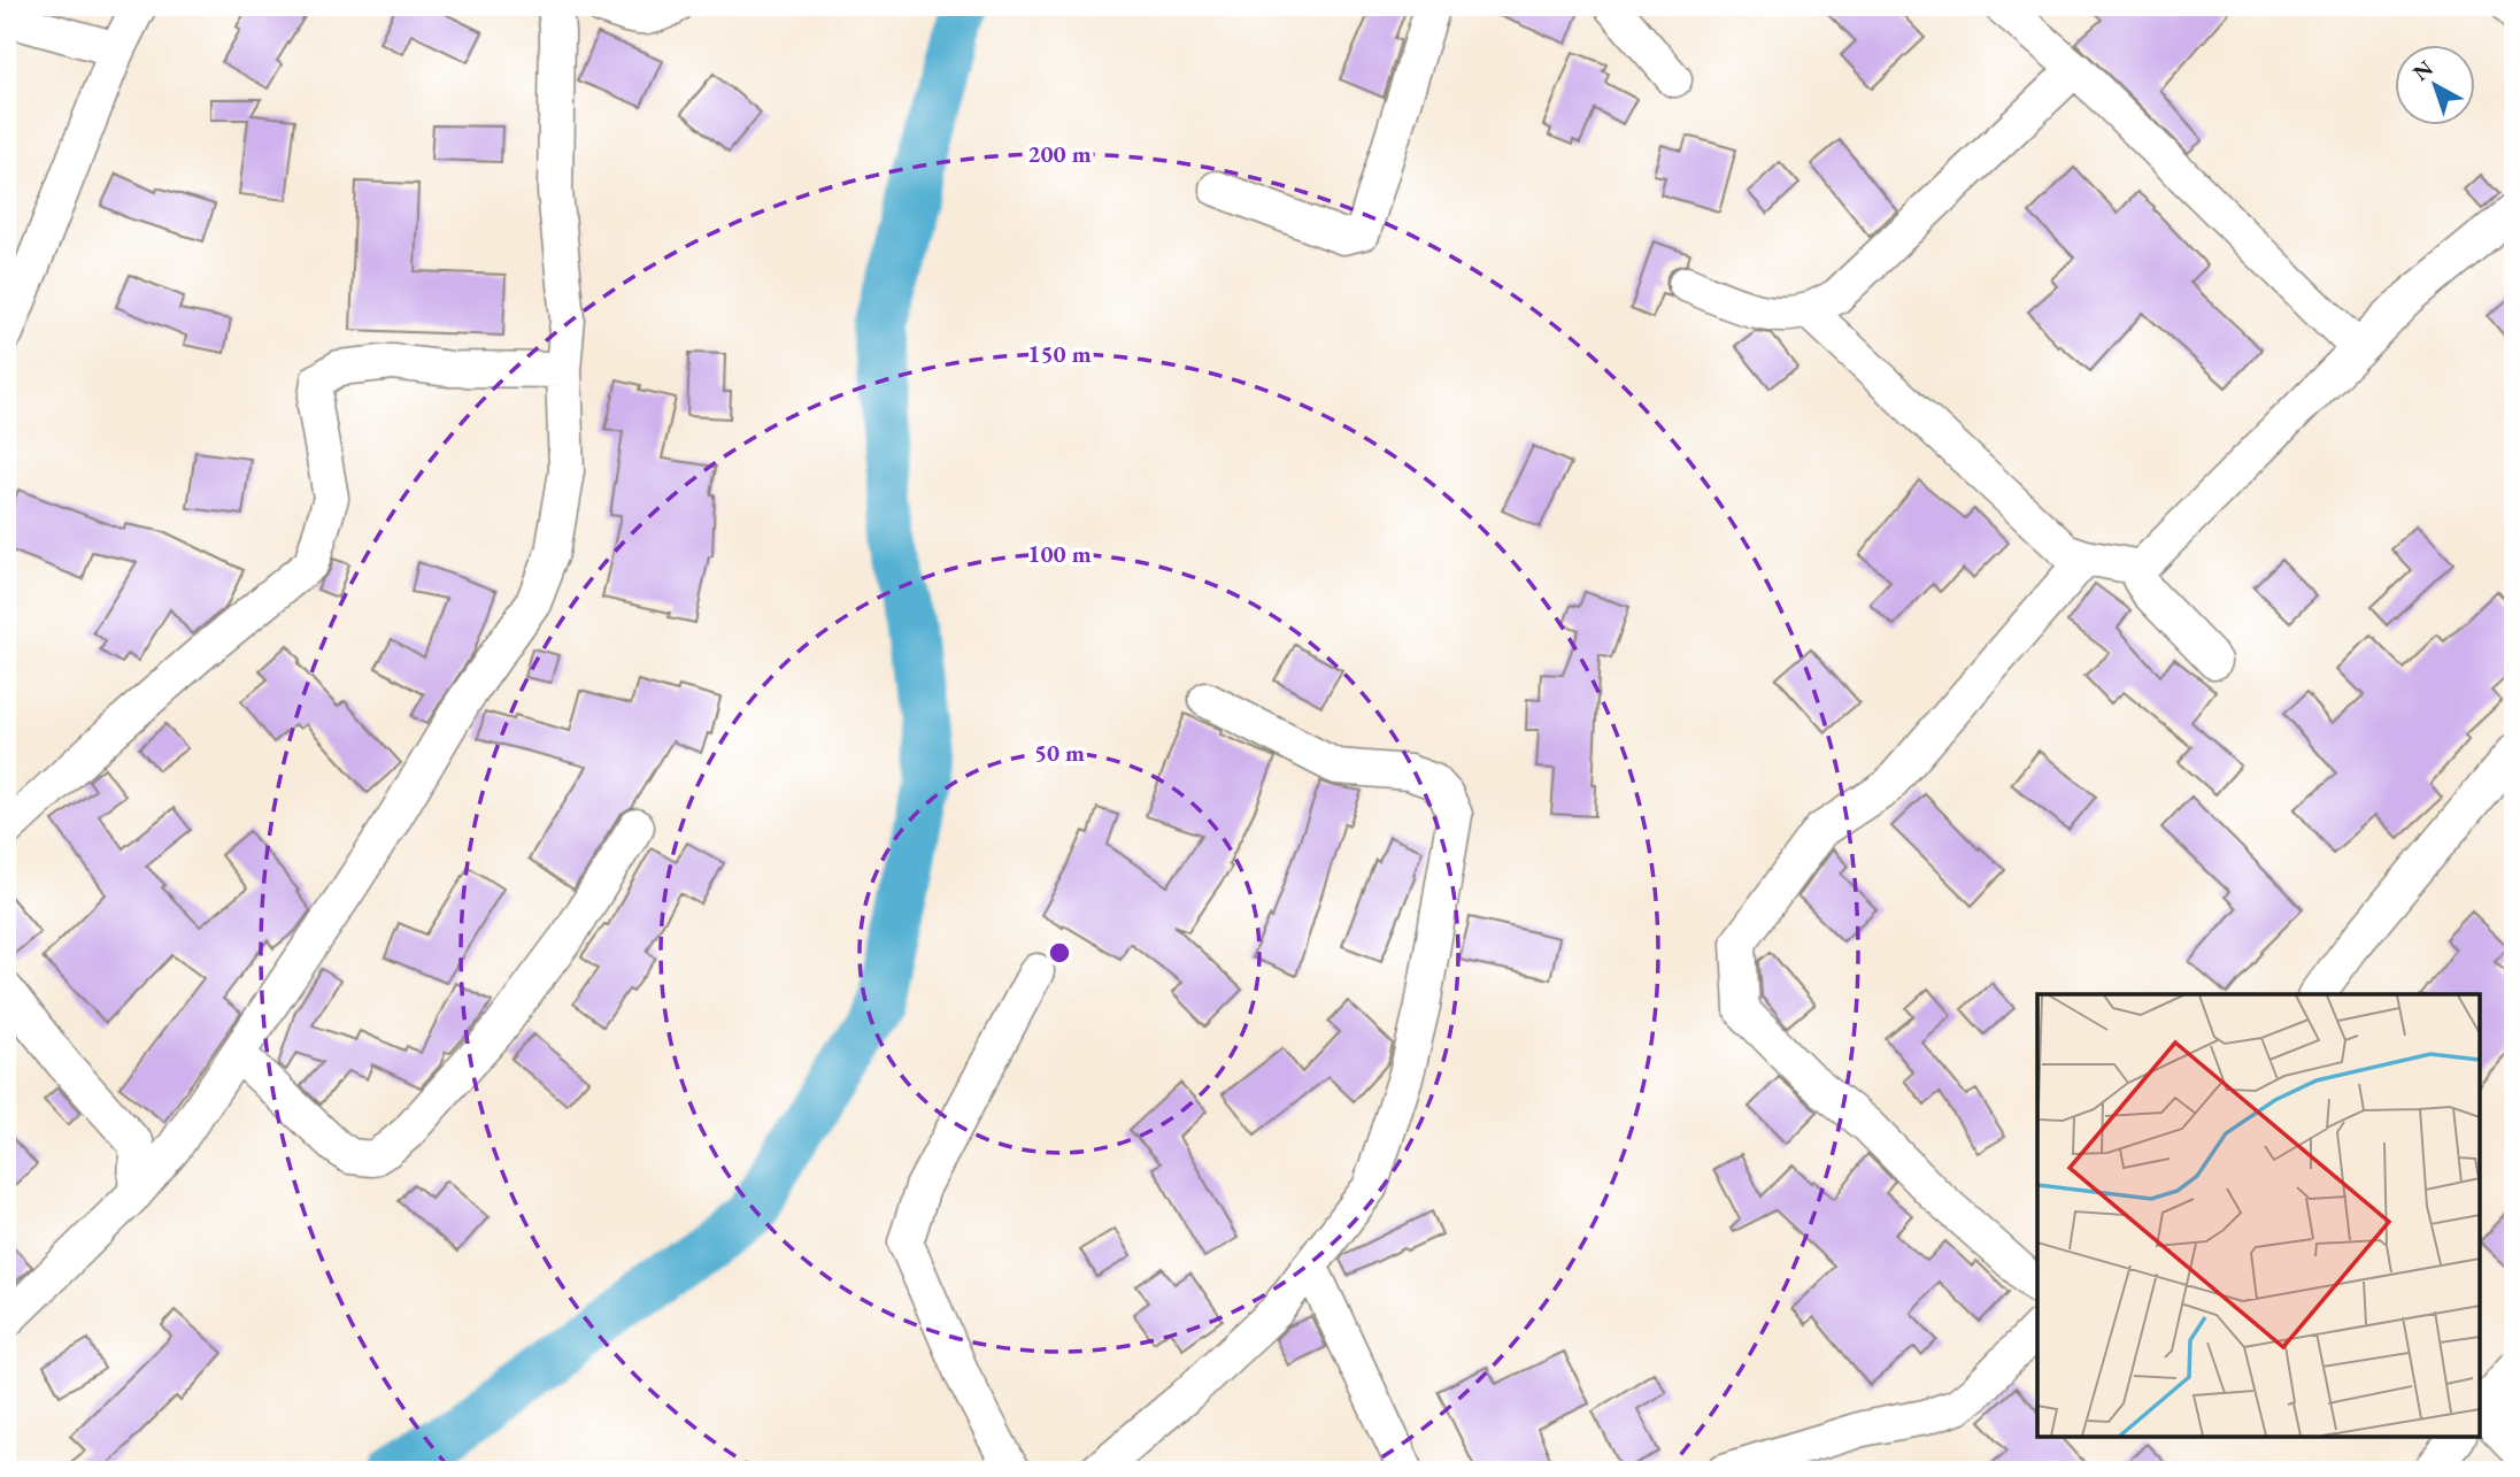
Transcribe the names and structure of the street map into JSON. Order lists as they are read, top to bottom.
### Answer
{
  "north": "top left",
  "rings": [
    "200 m",
    "150 m",
    "100 m",
    "50 m"
  ]
}
